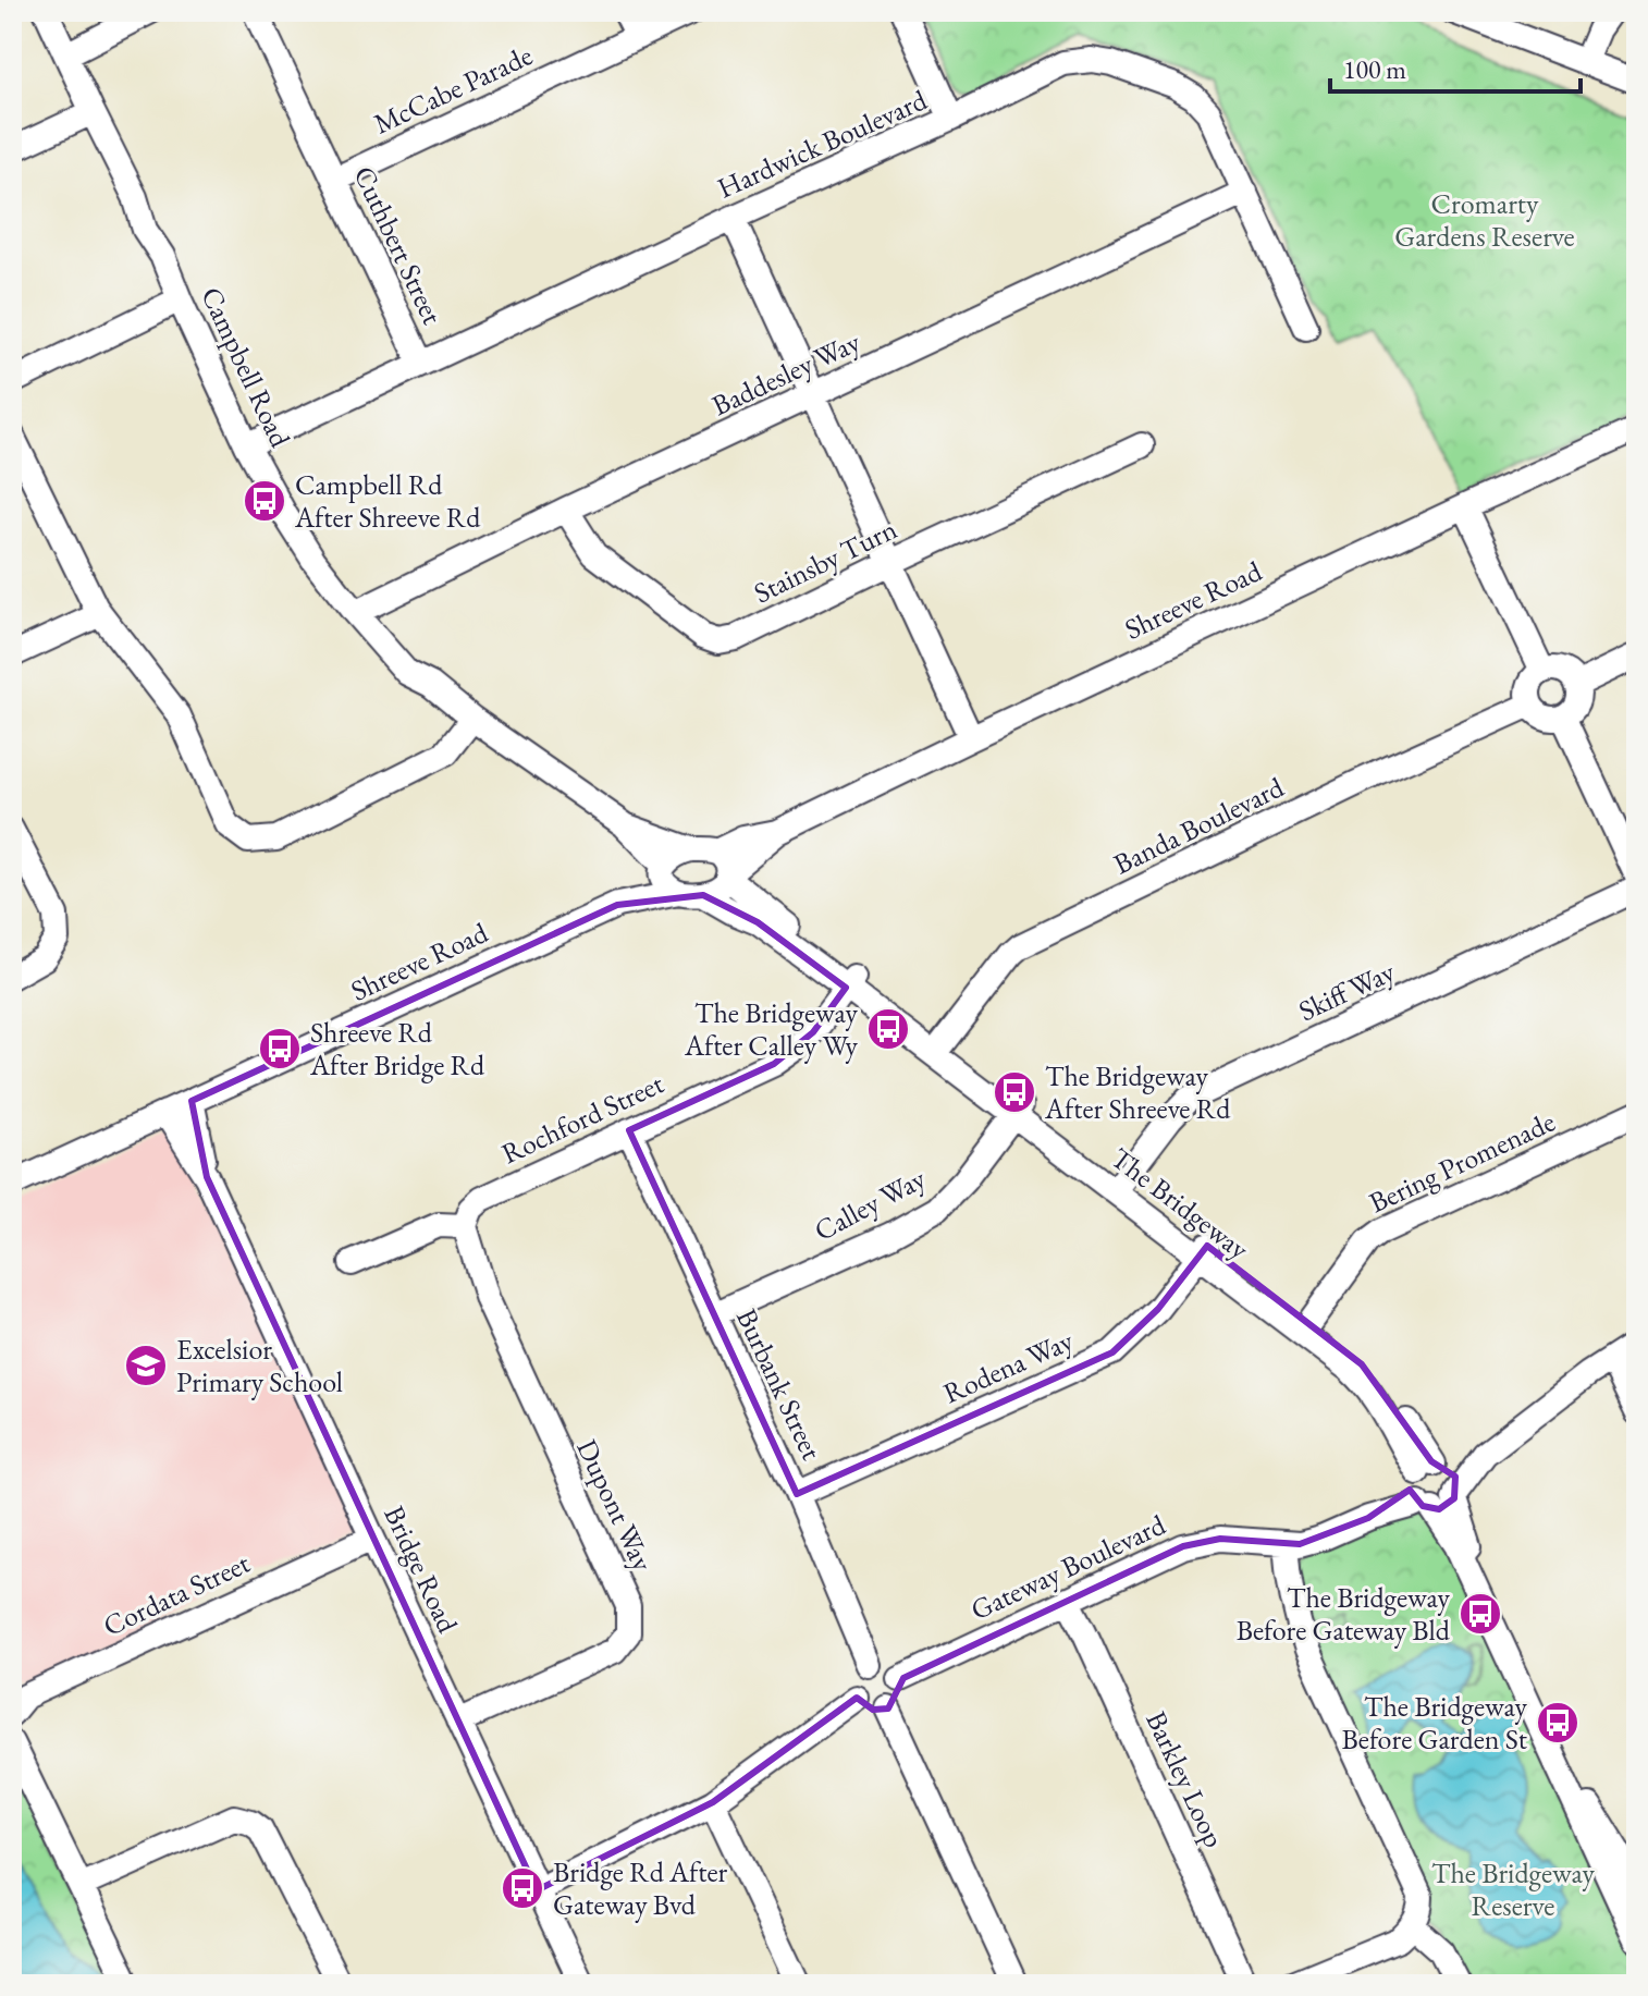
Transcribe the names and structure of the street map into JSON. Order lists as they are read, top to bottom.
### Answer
{
  "streets": {
    "street": [
      "McCabe Parade",
      "Hardwick Boulevard",
      "Cuthbert Street",
      "Campbell Road",
      "Baddesley Way",
      "Stainsby Turn",
      "Shreeve Road",
      "Banda Boulevard",
      "Skiff Way",
      "Rochford Street",
      "Bering Promenade",
      "The Bridgeway",
      "Calley Way",
      "Rodena Way",
      "Burbank Street",
      "Dupont Way",
      "Gateway Boulevard",
      "Bridge Road",
      "Cordata Street",
      "Barkley Loop"
    ]
  },
  "crossings": [
    ["McCabe Parade", "Cuthbert Street"],
    ["Hardwick Boulevard", "Cuthbert Street"],
    ["Hardwick Boulevard", "Campbell Road"],
    ["Hardwick Boulevard", "Baddesley Way"],
    ["Campbell Road", "Baddesley Way"],
    ["Campbell Road", "Shreeve Road"],
    ["Campbell Road", "The Bridgeway"],
    ["Baddesley Way", "Stainsby Turn"],
    ["Shreeve Road", "The Bridgeway"],
    ["Shreeve Road", "Bridge Road"],
    ["Banda Boulevard", "The Bridgeway"],
    ["Skiff Way", "The Bridgeway"],
    ["Rochford Street", "The Bridgeway"],
    ["Rochford Street", "Burbank Street"],
    ["Rochford Street", "Dupont Way"],
    ["Bering Promenade", "The Bridgeway"],
    ["The Bridgeway", "Calley Way"],
    ["The Bridgeway", "Rodena Way"],
    ["The Bridgeway", "Gateway Boulevard"],
    ["Calley Way", "Burbank Street"],
    ["Rodena Way", "Burbank Street"],
    ["Burbank Street", "Gateway Boulevard"],
    ["Dupont Way", "Bridge Road"],
    ["Gateway Boulevard", "Barkley Loop"],
    ["Bridge Road", "Cordata Street"]
  ],
  "parks": ["Cromarty Gardens Reserve", "The Bridgeway Reserve"],
  "places": {
    "bus stop": [
      "Campbell Rd After Shreeve Rd",
      "The Bridgeway After Calley Wy",
      "Shreeve Rd After Bridge Rd",
      "The Bridgeway After Shreeve Rd",
      "The Bridgeway Before Gateway Bld",
      "The Bridgeway Before Garden St",
      "Bridge Rd After Gateway Bvd"
    ],
    "school or university": ["Excelsior Primary School"]
  },
  "scale_bar": "100 m"
}
